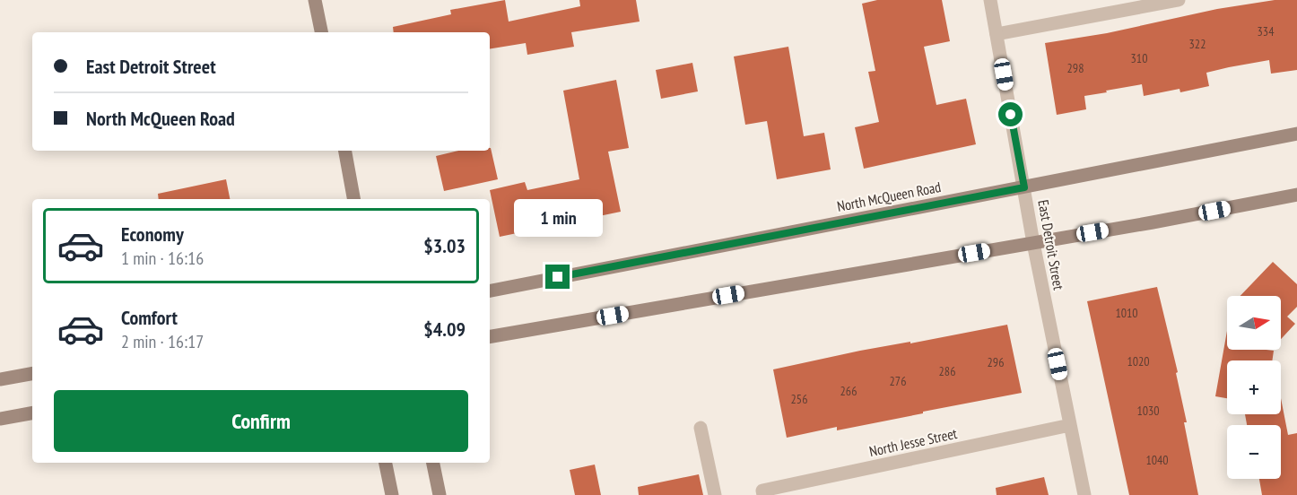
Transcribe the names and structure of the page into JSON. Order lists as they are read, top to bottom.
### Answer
{
  "streets": {
    "main road": ["North McQueen Road"],
    "street": ["East Detroit Street", "North Jesse Street"]
  },
  "crossings": [
    ["North McQueen Road", "East Detroit Street"],
    ["East Detroit Street", "North Jesse Street"]
  ],
  "house_numbers": [
    "334",
    "322",
    "310",
    "298",
    "1010",
    "1020",
    "296",
    "286",
    "276",
    "266",
    "256",
    "1030",
    "1040"
  ],
  "north": "right",
  "page": {
    "banner": ["East Detroit Street", "North McQueen Road"],
    "bubble": "1 min",
    "list": [
      {
        "name": "Economy",
        "note": "1 min · 16:16",
        "value": "$3.03"
      },
      {
        "name": "Comfort",
        "note": "2 min · 16:17",
        "value": "$4.09"
      }
    ],
    "map_buttons": ["+", "−"],
    "buttons": "Confirm"
  }
}
